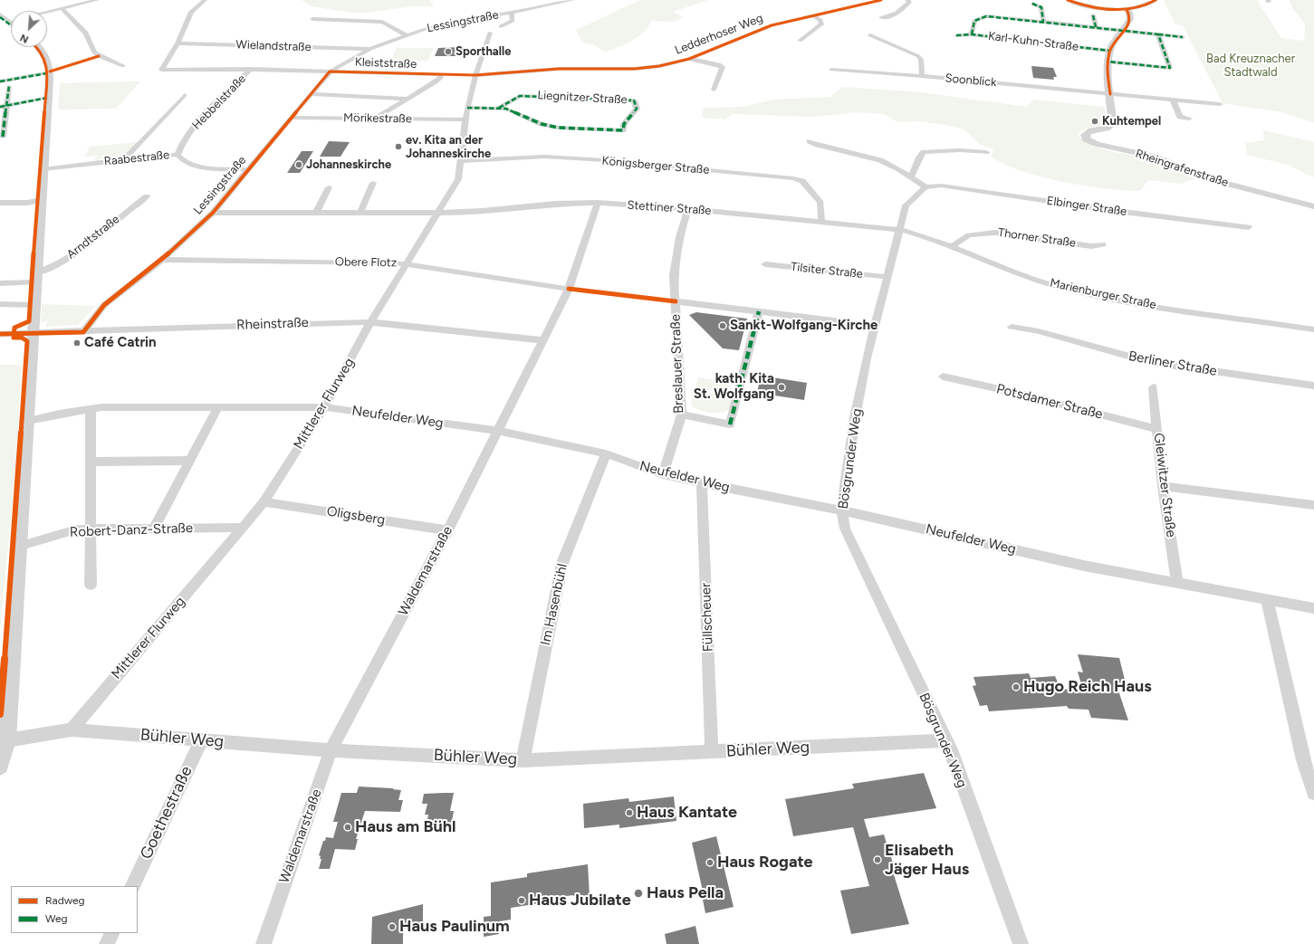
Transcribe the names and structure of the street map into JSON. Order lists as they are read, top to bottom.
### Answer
{
  "streets": {
    "street": [
      "Lessingstraße",
      "Ledderhoser Weg",
      "Karl-Kuhn-Straße",
      "Wielandstraße",
      "Kleiststraße",
      "Soonblick",
      "Liegnitzer Straße",
      "Hebbelstraße",
      "Mörikestraße",
      "Raabestraße",
      "Königsberger Straße",
      "Rheingrafenstraße",
      "Elbinger Straße",
      "Stettiner Straße",
      "Arndtstraße",
      "Thorner Straße",
      "Obere Flotz",
      "Tilsiter Straße",
      "Marienburger Straße",
      "Rheinstraße",
      "Breslauer Straße",
      "Berliner Straße",
      "Potsdamer Straße",
      "Mittlerer Flurweg",
      "Neufelder Weg",
      "Bösgrunder Weg",
      "Gleiwitzer Straße",
      "Oligsberg",
      "Robert-Danz-Straße",
      "Waldemarstraße",
      "Im Hasenbühl",
      "Füllscheuer",
      "Bühler Weg",
      "Goethestraße"
    ]
  },
  "crossings": [
    ["Lessingstraße", "Wielandstraße"],
    ["Lessingstraße", "Kleiststraße"],
    ["Lessingstraße", "Mörikestraße"],
    ["Lessingstraße", "Raabestraße"],
    ["Lessingstraße", "Stettiner Straße"],
    ["Lessingstraße", "Obere Flotz"],
    ["Lessingstraße", "Rheinstraße"],
    ["Ledderhoser Weg", "Mittlerer Flurweg"],
    ["Karl-Kuhn-Straße", "Rheingrafenstraße"],
    ["Wielandstraße", "Kleiststraße"],
    ["Kleiststraße", "Hebbelstraße"],
    ["Soonblick", "Rheingrafenstraße"],
    ["Hebbelstraße", "Raabestraße"],
    ["Mörikestraße", "Mittlerer Flurweg"],
    ["Königsberger Straße", "Stettiner Straße"],
    ["Königsberger Straße", "Mittlerer Flurweg"],
    ["Elbinger Straße", "Bösgrunder Weg"],
    ["Stettiner Straße", "Marienburger Straße"],
    ["Stettiner Straße", "Breslauer Straße"],
    ["Stettiner Straße", "Mittlerer Flurweg"],
    ["Stettiner Straße", "Bösgrunder Weg"],
    ["Stettiner Straße", "Waldemarstraße"],
    ["Thorner Straße", "Marienburger Straße"],
    ["Obere Flotz", "Mittlerer Flurweg"],
    ["Obere Flotz", "Waldemarstraße"],
    ["Tilsiter Straße", "Bösgrunder Weg"],
    ["Marienburger Straße", "Bösgrunder Weg"],
    ["Rheinstraße", "Mittlerer Flurweg"],
    ["Rheinstraße", "Waldemarstraße"],
    ["Breslauer Straße", "Neufelder Weg"],
    ["Potsdamer Straße", "Gleiwitzer Straße"],
    ["Mittlerer Flurweg", "Neufelder Weg"],
    ["Mittlerer Flurweg", "Oligsberg"],
    ["Mittlerer Flurweg", "Robert-Danz-Straße"],
    ["Mittlerer Flurweg", "Bühler Weg"],
    ["Neufelder Weg", "Bösgrunder Weg"],
    ["Neufelder Weg", "Gleiwitzer Straße"],
    ["Neufelder Weg", "Waldemarstraße"],
    ["Neufelder Weg", "Im Hasenbühl"],
    ["Neufelder Weg", "Füllscheuer"],
    ["Bösgrunder Weg", "Bühler Weg"],
    ["Oligsberg", "Waldemarstraße"],
    ["Waldemarstraße", "Bühler Weg"],
    ["Im Hasenbühl", "Bühler Weg"],
    ["Füllscheuer", "Bühler Weg"],
    ["Bühler Weg", "Goethestraße"]
  ],
  "parks": ["Bad Kreuznacher Stadtwald"],
  "places": [
    "Sporthalle",
    "Kuhtempel",
    "ev. Kita an der Johanneskirche",
    "Johanneskirche",
    "Sankt-Wolfgang-Kirche",
    "Café Catrin",
    "kath. Kita St. Wolfgang",
    "Hugo Reich Haus",
    "Haus Kantate",
    "Haus am Bühl",
    "Elisabeth Jäger Haus",
    "Haus Rogate",
    "Haus Pella",
    "Haus Jubilate",
    "Haus Paulinum"
  ],
  "legend": ["Radweg", "Weg"],
  "north": "bottom left"
}
